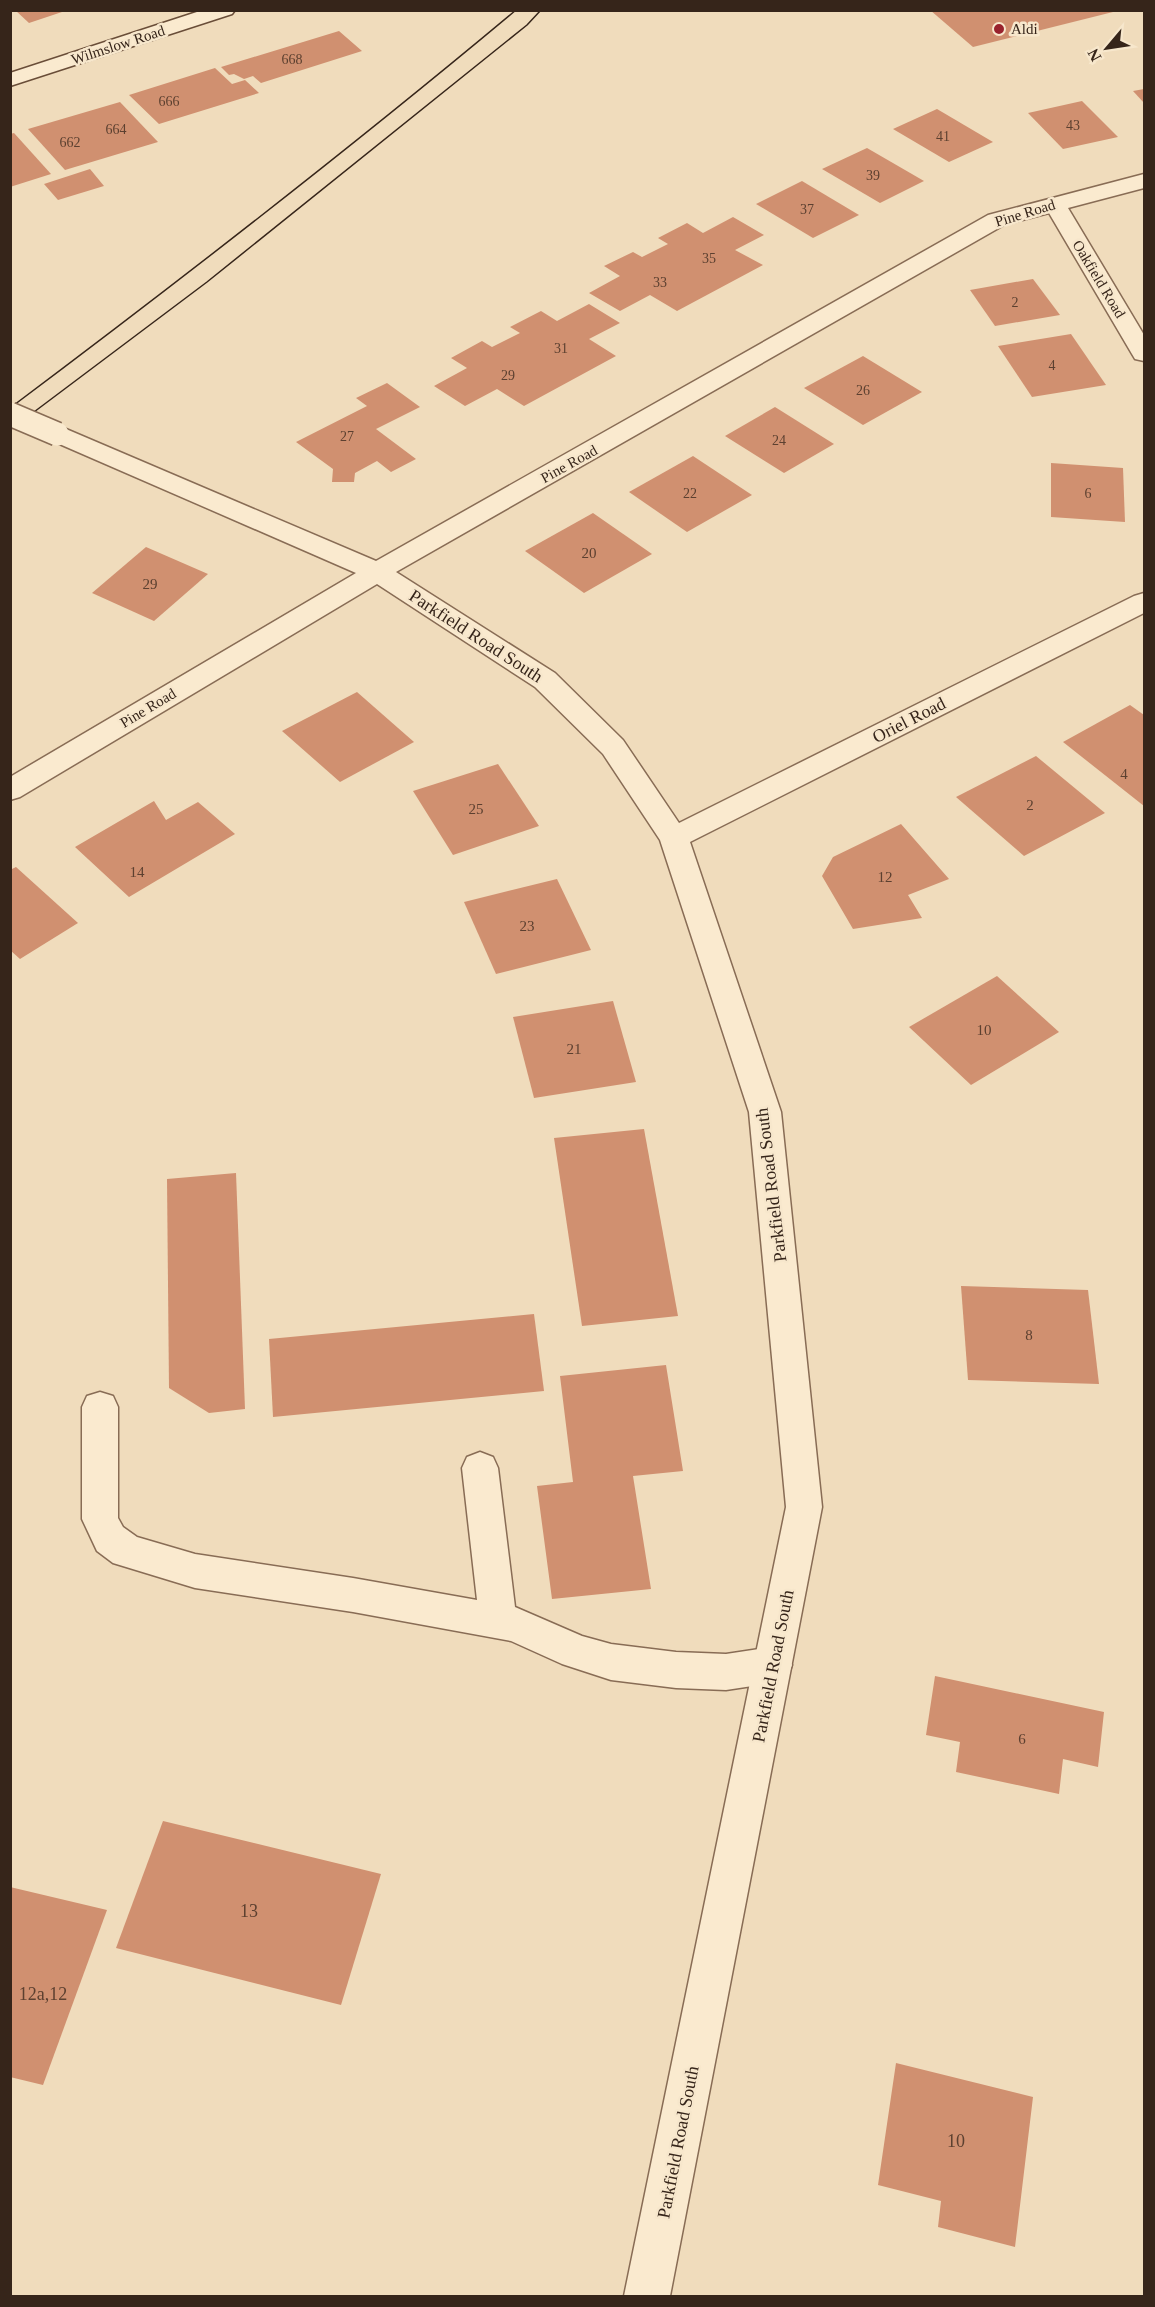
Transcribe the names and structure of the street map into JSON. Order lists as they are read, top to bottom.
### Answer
{
  "streets": {
    "street": [
      "Wilmslow Road",
      "Pine Road",
      "Oakfield Road",
      "Parkfield Road South",
      "Oriel Road"
    ]
  },
  "crossings": [
    ["Pine Road", "Oakfield Road"],
    ["Pine Road", "Parkfield Road South"],
    ["Parkfield Road South", "Oriel Road"]
  ],
  "places": ["Aldi"],
  "house_numbers": [
    "668",
    "666",
    "43",
    "664",
    "41",
    "662",
    "39",
    "37",
    "35",
    "33",
    "2",
    "31",
    "4",
    "29",
    "26",
    "27",
    "24",
    "22",
    "6",
    "20",
    "29",
    "4",
    "2",
    "25",
    "14",
    "12",
    "23",
    "10",
    "21",
    "8",
    "6",
    "13",
    "12a,12",
    "10"
  ],
  "north": "bottom left"
}
